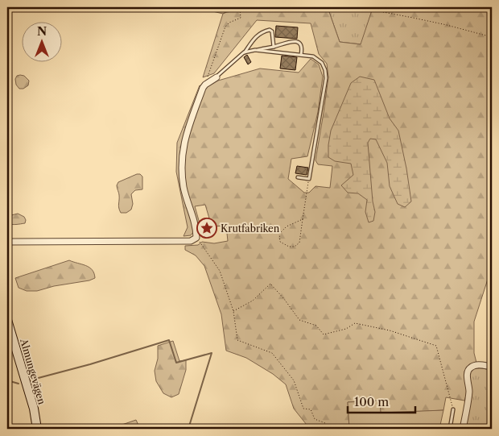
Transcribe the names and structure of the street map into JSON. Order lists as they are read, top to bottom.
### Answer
{
  "streets": {
    "street": ["Almungevägen"]
  },
  "places": {
    "place": ["Krutfabriken"]
  },
  "scale_bar": "100 m",
  "north": "top"
}
